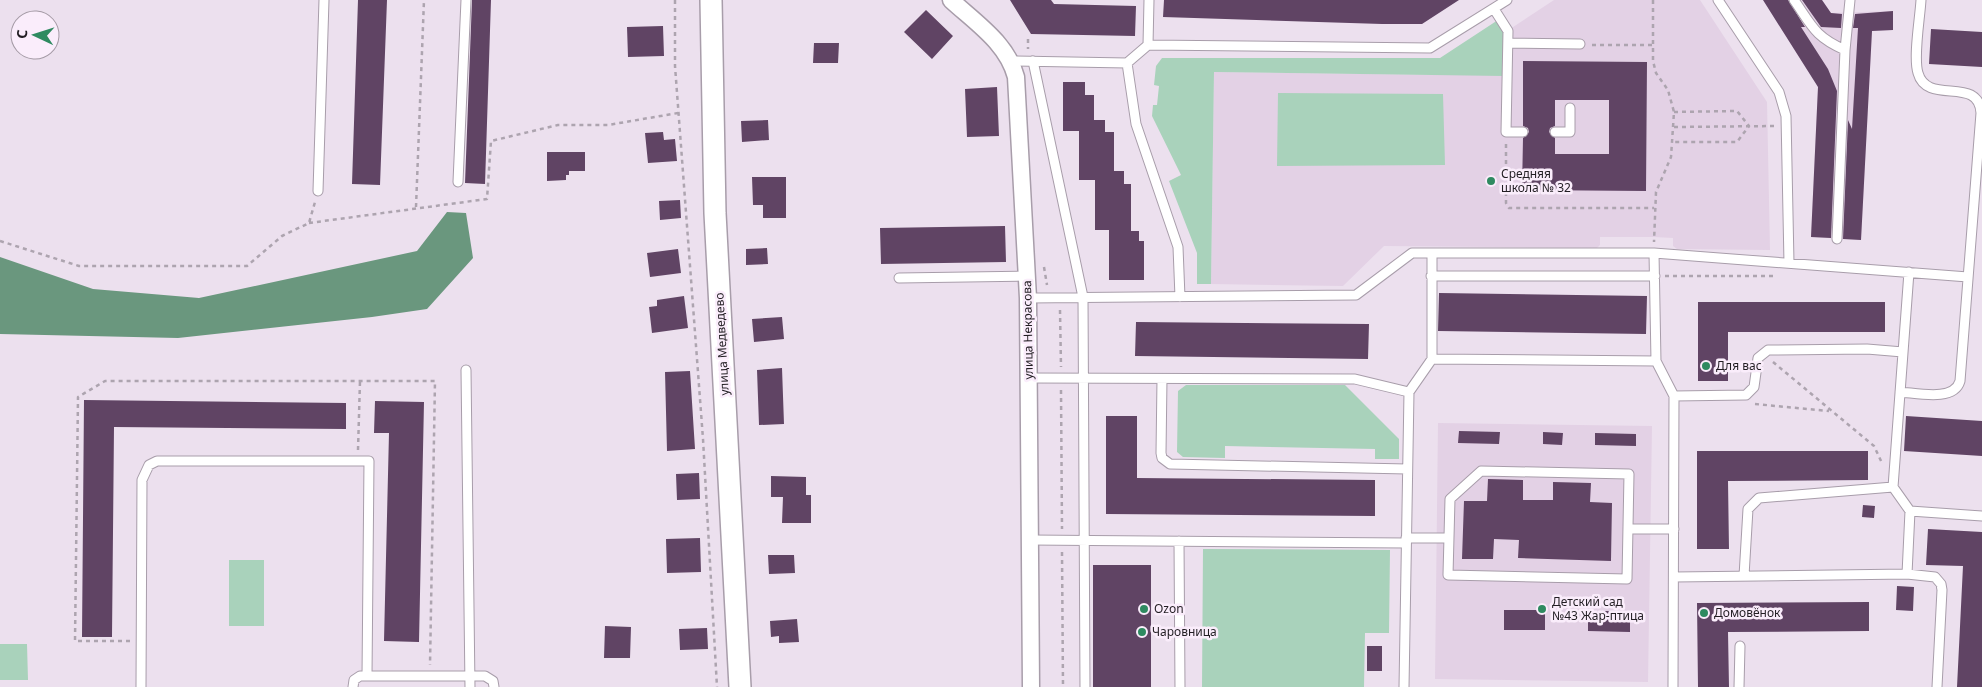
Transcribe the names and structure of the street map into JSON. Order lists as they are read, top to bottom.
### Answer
{
  "streets": {
    "street": ["улица Некрасова", "улица Медведево"]
  },
  "places": [
    "Средняя школа № 32",
    "Для вас",
    "Ozon",
    "Детский сад №43 Жар-птица",
    "Домовёнок",
    "Чаровница"
  ],
  "north": "left"
}
